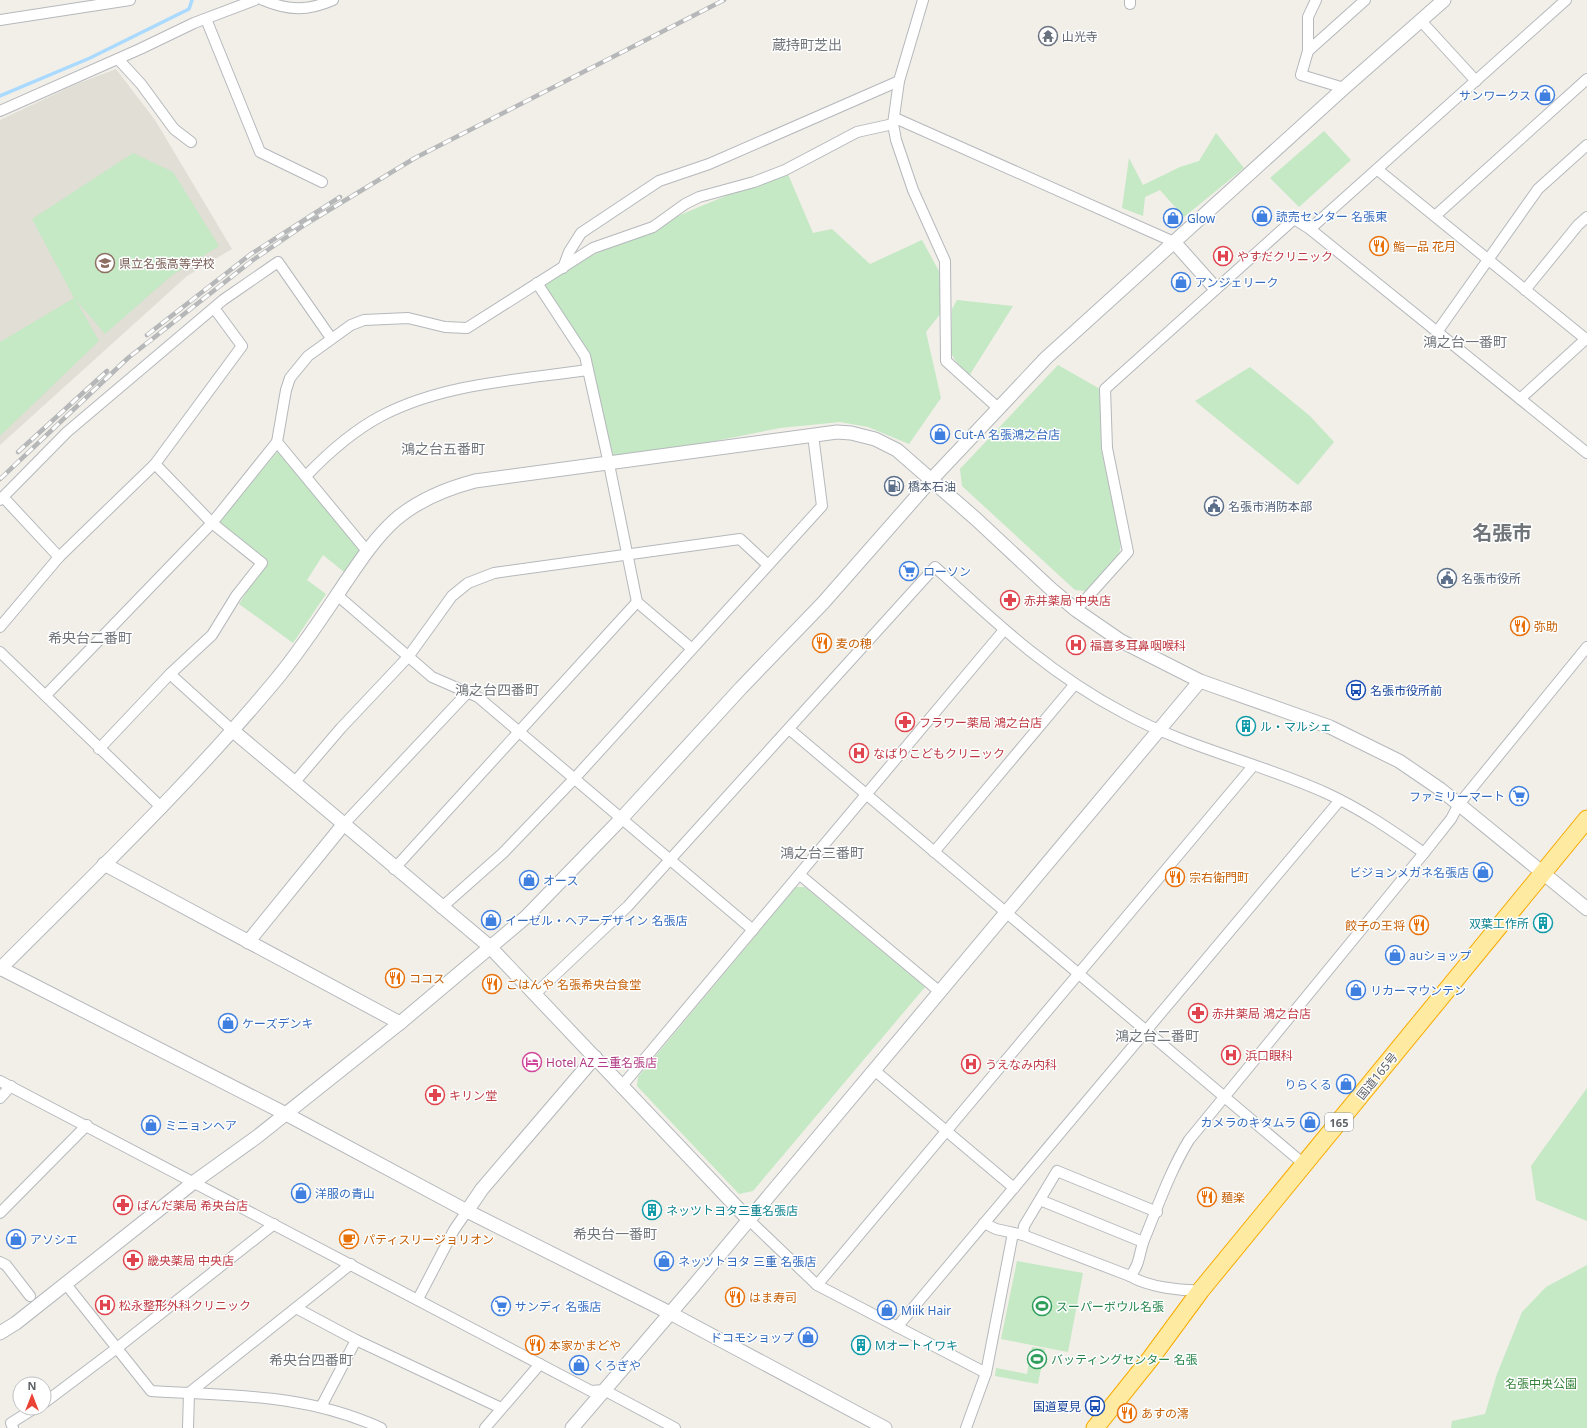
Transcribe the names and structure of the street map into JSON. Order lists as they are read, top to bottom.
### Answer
{
  "streets": {
    "highway": ["国道165号", "165"]
  },
  "districts": [
    "蔵持町芝出",
    "鴻之台一番町",
    "鴻之台五番町",
    "名張市",
    "希央台二番町",
    "鴻之台四番町",
    "鴻之台三番町",
    "鴻之台二番町",
    "希央台一番町",
    "希央台四番町"
  ],
  "parks": ["名張中央公園"],
  "places": {
    "temple": ["山光寺"],
    "shop": [
      "サンワークス",
      "読売センター 名張東",
      "Glow",
      "アンジェリーク",
      "Cut-A 名張鴻之台店",
      "ビジョンメガネ名張店",
      "オース",
      "イーゼル・ヘアーデザイン 名張店",
      "auショップ",
      "リカーマウンテン",
      "ケーズデンキ",
      "りらくる",
      "カメラのキタムラ",
      "ミニョンヘア",
      "洋服の青山",
      "アソシエ",
      "ネッツトヨタ 三重 名張店",
      "Miik Hair",
      "ドコモショップ",
      "くろぎや"
    ],
    "restaurant": [
      "鮨一品 花月",
      "弥助",
      "麦の穂",
      "宗右衛門町",
      "餃子の王将",
      "ココス",
      "ごはんや 名張希央台食堂",
      "麺楽",
      "はま寿司",
      "本家かまどや",
      "あすの澪"
    ],
    "hospital": [
      "やすだクリニック",
      "福喜多耳鼻咽喉科",
      "なばりこどもクリニック",
      "浜口眼科",
      "うえなみ内科",
      "松永整形外科クリニック"
    ],
    "school or university": ["県立名張高等学校"],
    "fuel station": ["橋本石油"],
    "public building": ["名張市消防本部", "名張市役所"],
    "supermarket": ["ローソン", "ファミリーマート", "サンディ 名張店"],
    "pharmacy": [
      "赤井薬局 中央店",
      "フラワー薬局 鴻之台店",
      "赤井薬局 鴻之台店",
      "キリン堂",
      "ぱんだ薬局 希央台店",
      "畿央薬局 中央店"
    ],
    "bus stop": ["名張市役所前", "国道夏見"],
    "building": [
      "ル・マルシェ",
      "双葉工作所",
      "ネッツトヨタ三重名張店",
      "Mオートイワキ"
    ],
    "hotel": ["Hotel AZ 三重名張店"],
    "cafe": ["パティスリージョリオン"],
    "sports": ["スーパーボウル名張", "バッティングセンター 名張"]
  },
  "north": "top"
}
